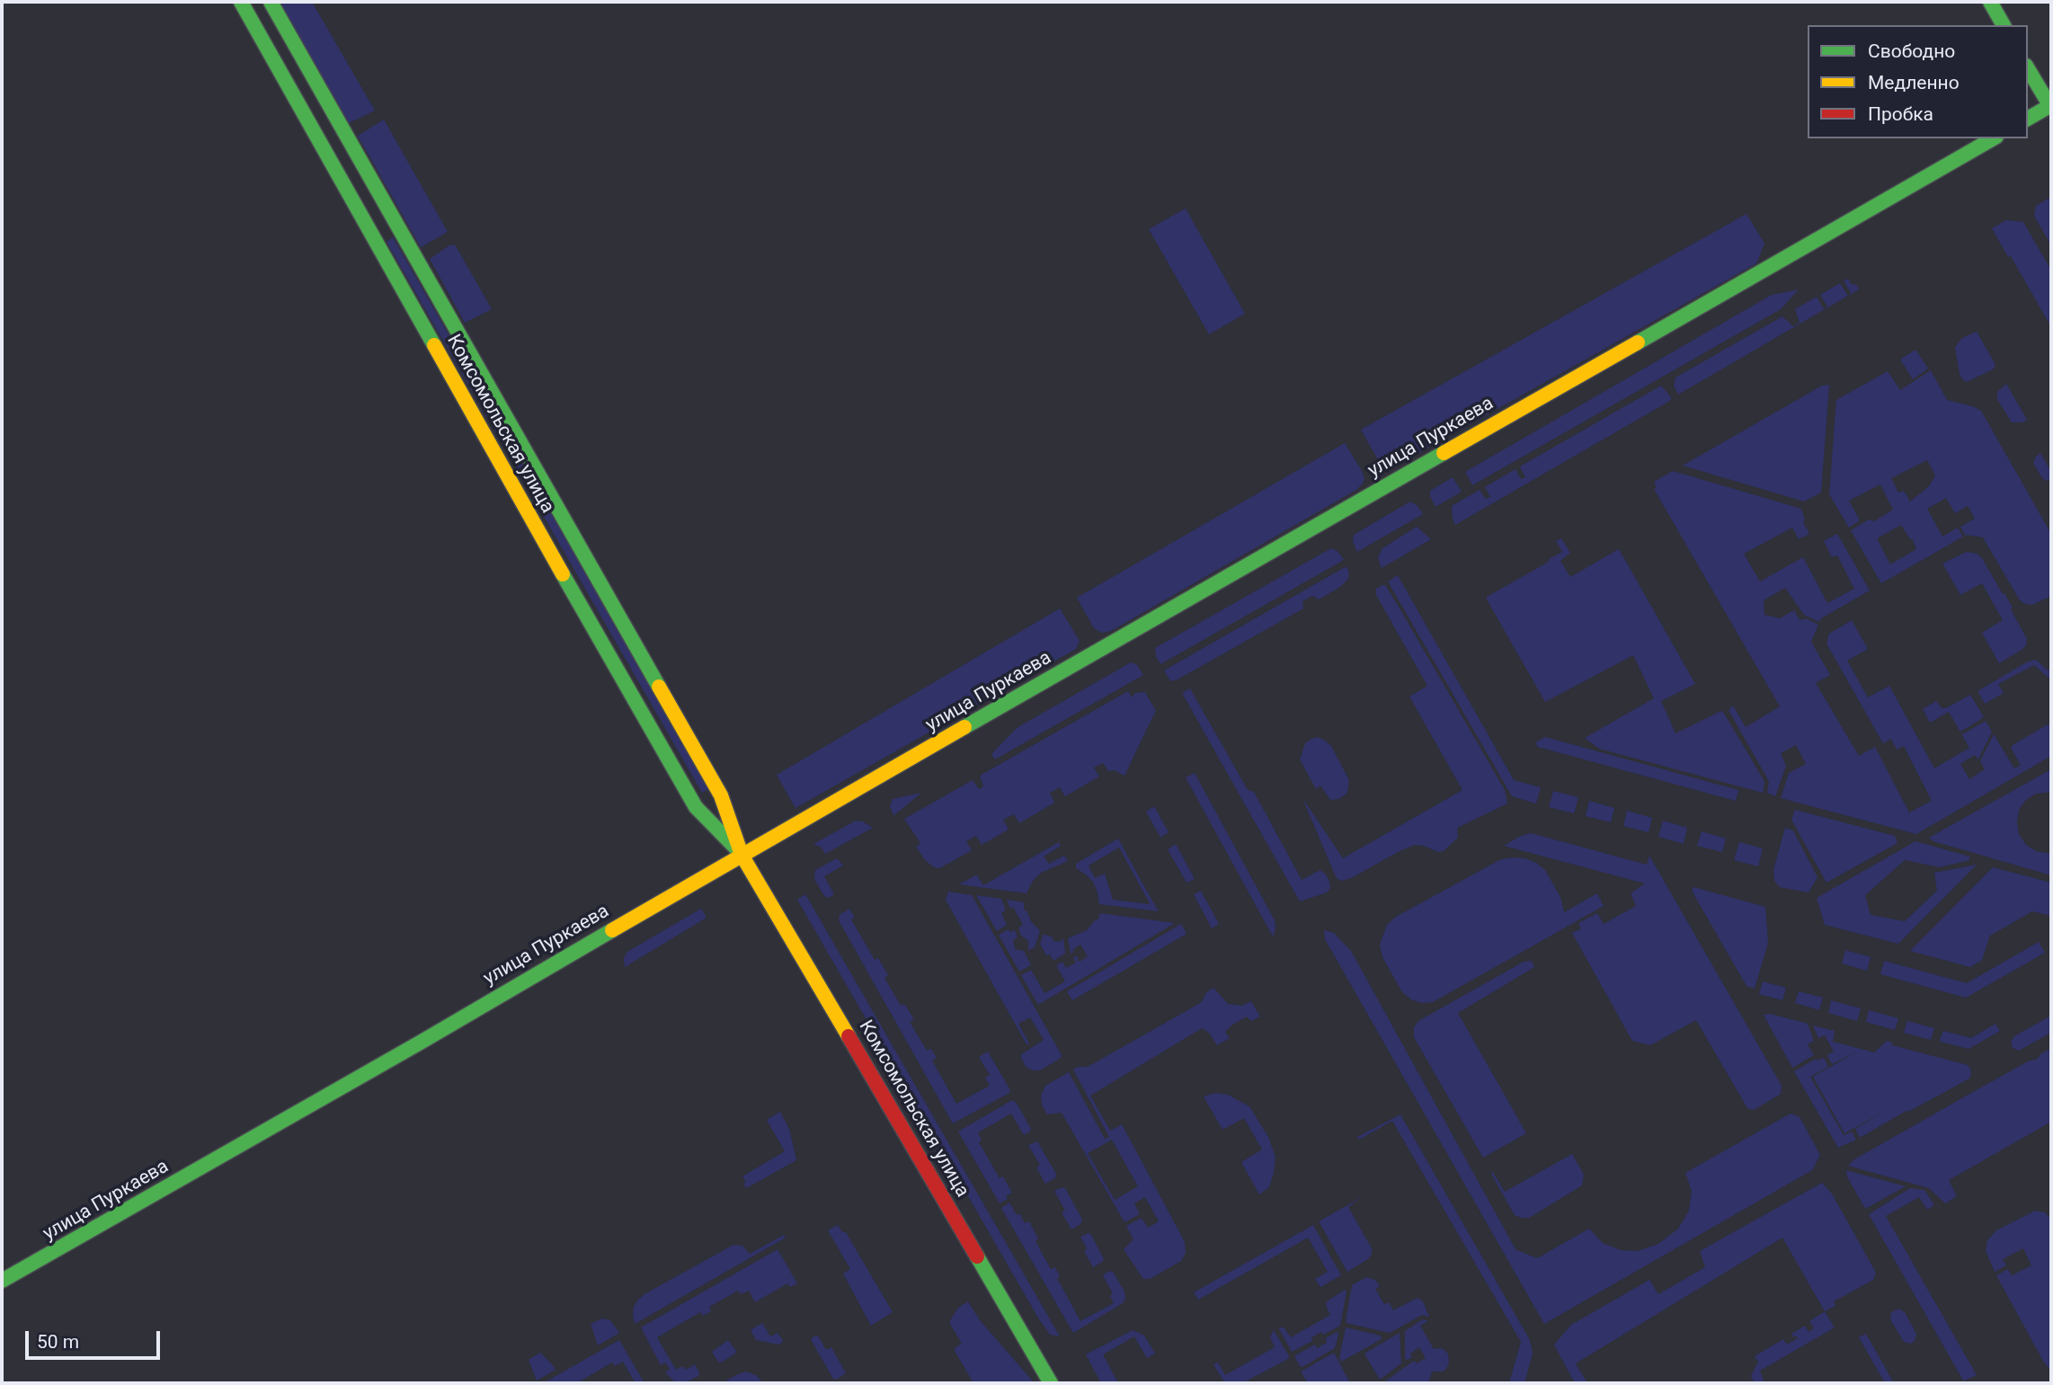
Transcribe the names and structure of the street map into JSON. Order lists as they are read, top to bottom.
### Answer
{
  "streets": {
    "main road": ["Комсомольская улица", "улица Пуркаева"]
  },
  "crossings": [
    ["Комсомольская улица", "улица Пуркаева"]
  ],
  "legend": ["Свободно", "Медленно", "Пробка"],
  "scale_bar": "50 m"
}
